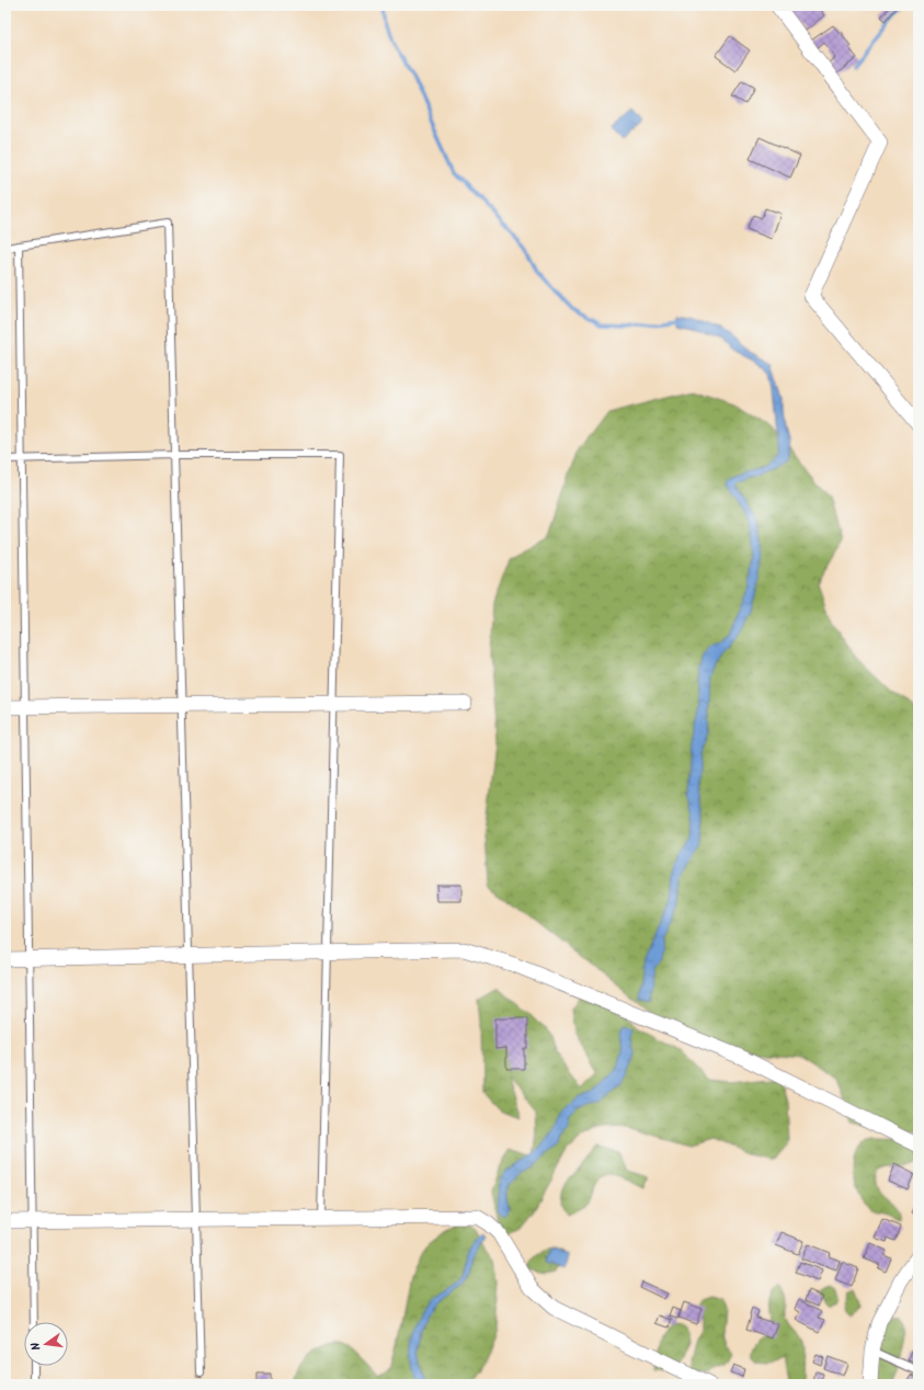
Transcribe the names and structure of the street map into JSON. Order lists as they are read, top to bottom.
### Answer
{
  "north": "left"
}
